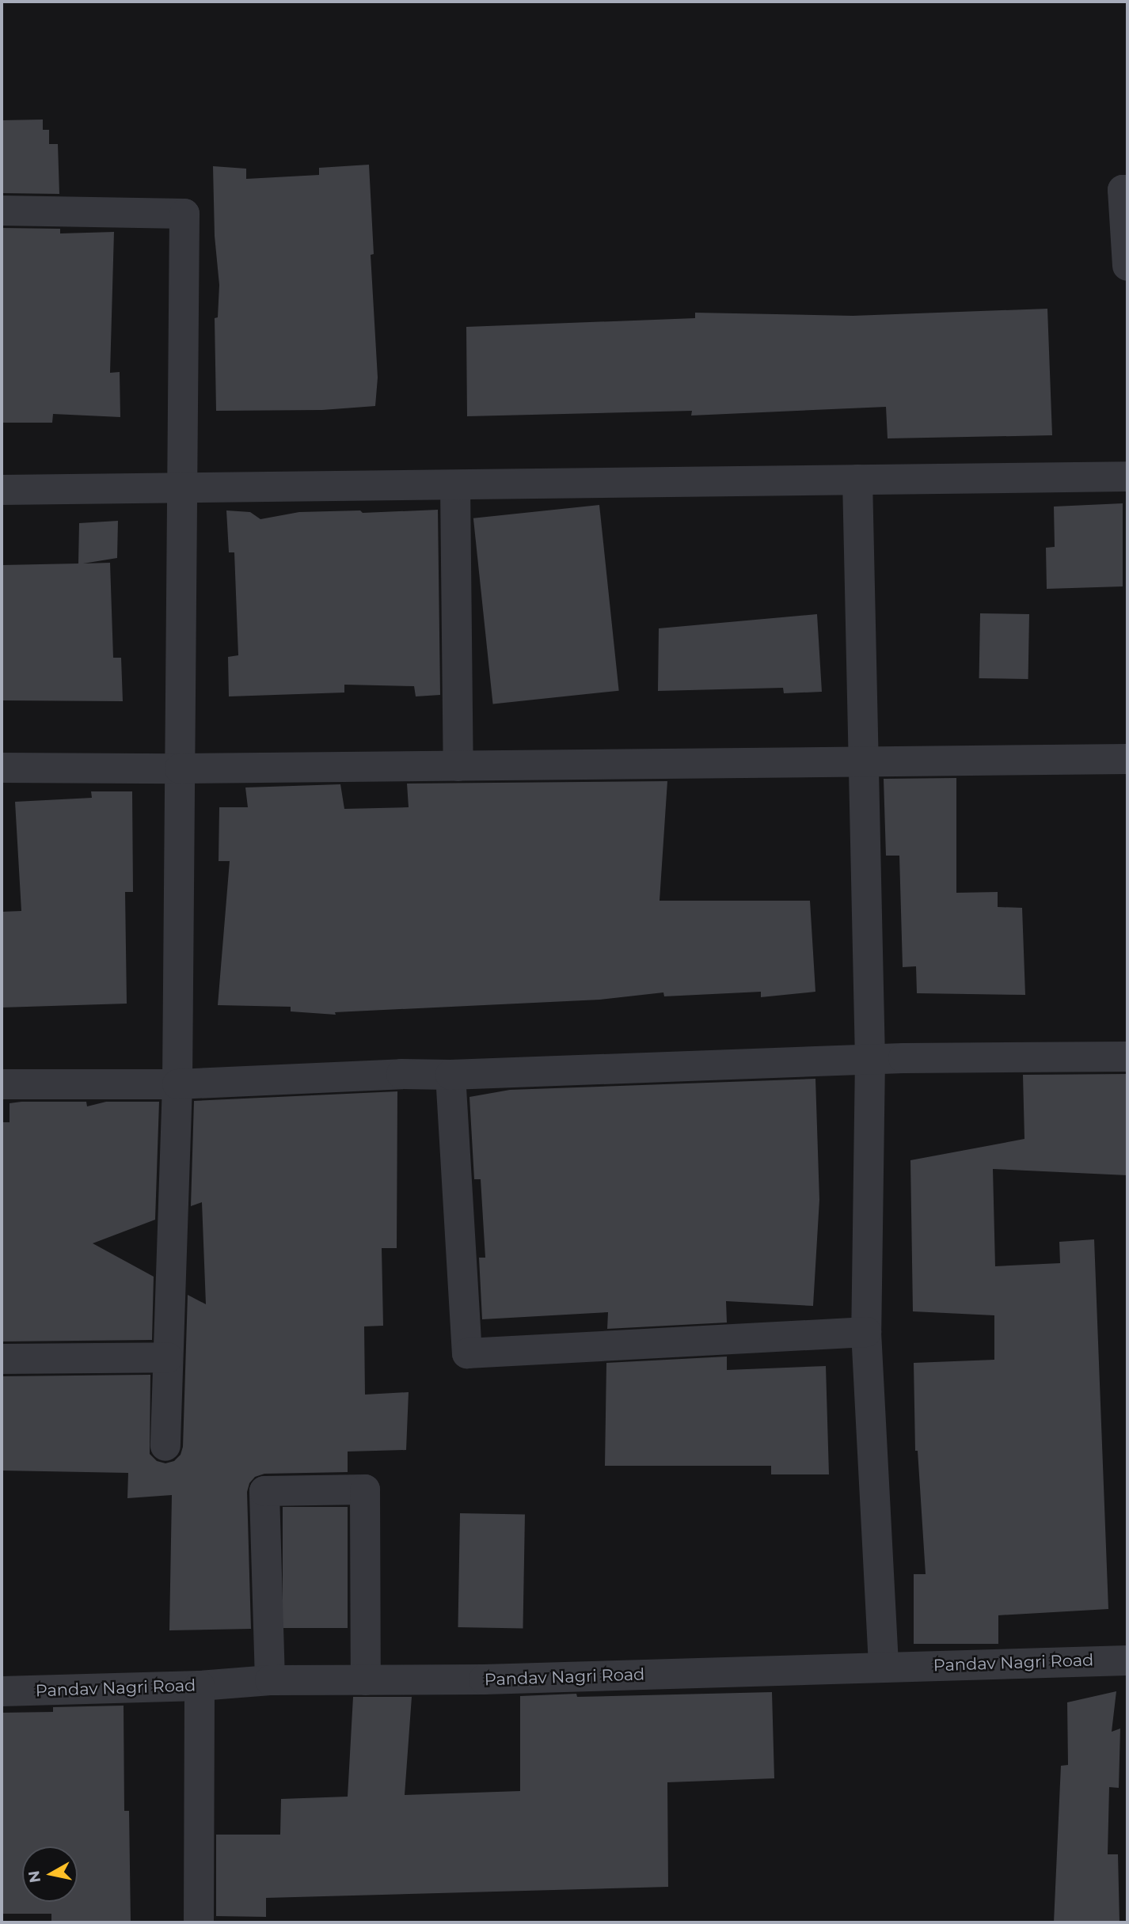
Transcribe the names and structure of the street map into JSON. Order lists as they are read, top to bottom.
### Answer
{
  "streets": {
    "street": ["Pandav Nagri Road"]
  },
  "north": "left"
}
